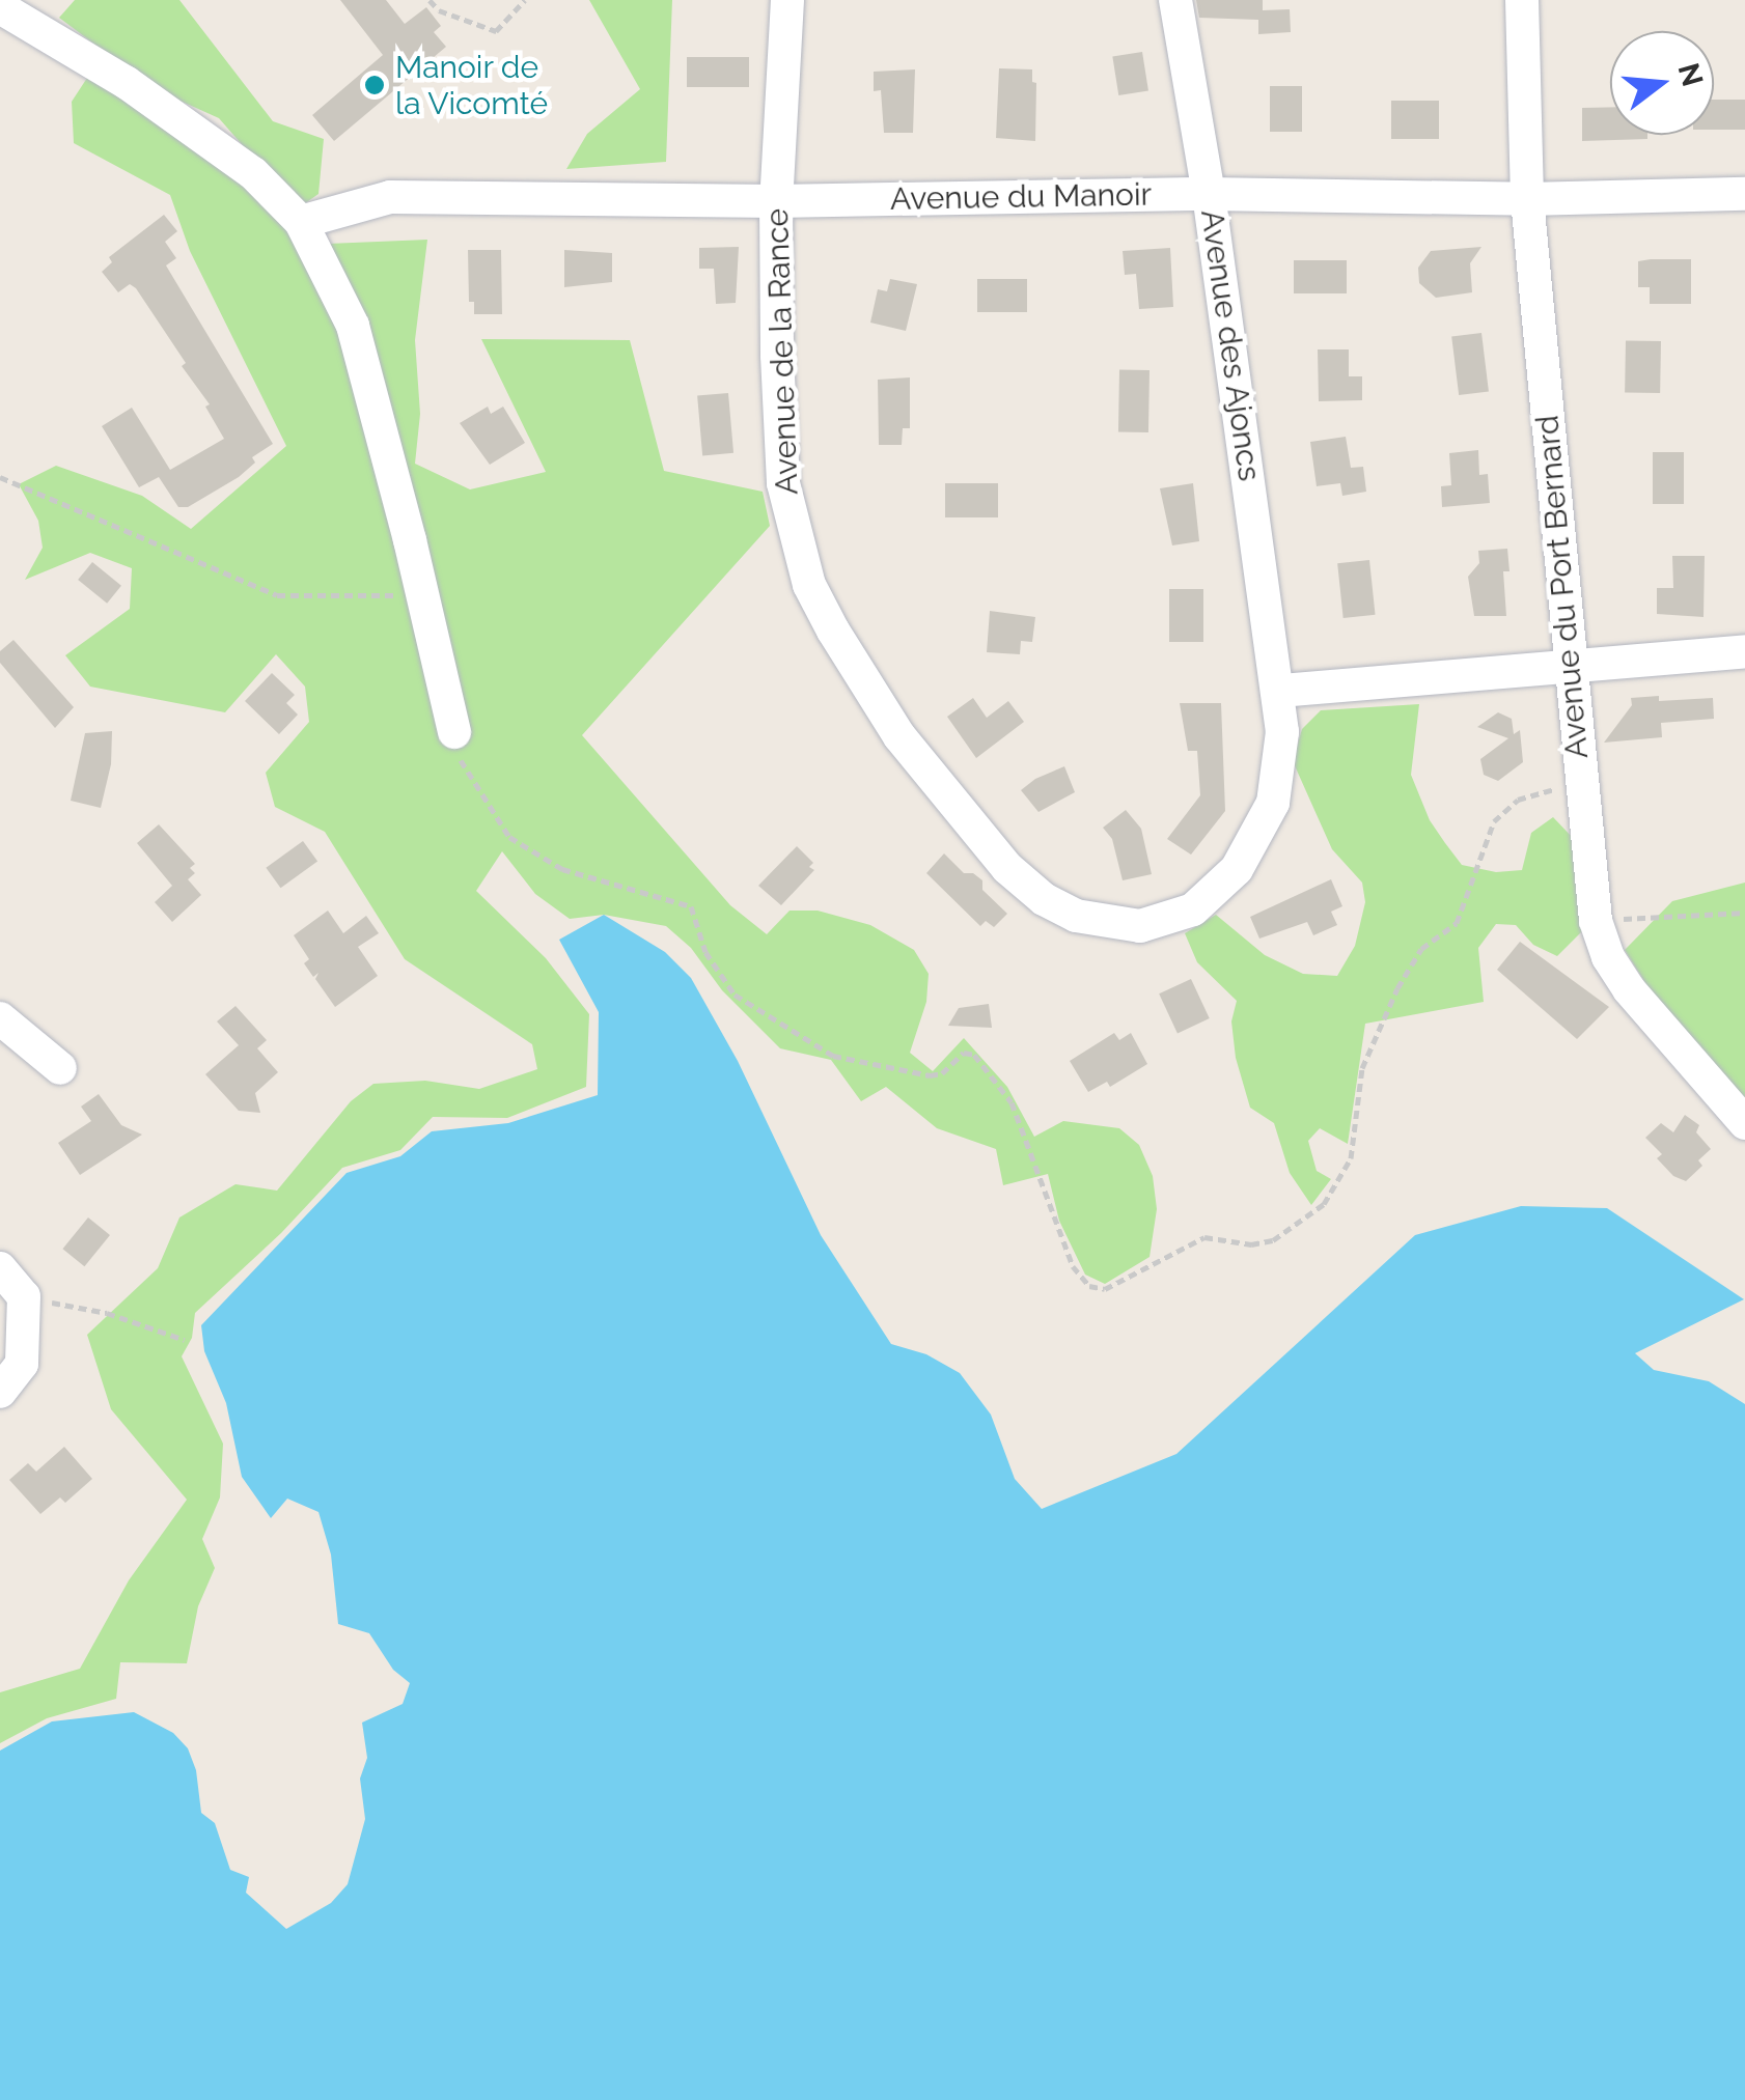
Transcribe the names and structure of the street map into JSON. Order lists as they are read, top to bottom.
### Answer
{
  "streets": {
    "street": [
      "Avenue du Manoir",
      "Avenue des Ajoncs",
      "Avenue de la Rance",
      "Avenue du Port Bernard"
    ]
  },
  "crossings": [
    ["Avenue du Manoir", "Avenue des Ajoncs"],
    ["Avenue du Manoir", "Avenue de la Rance"],
    ["Avenue du Manoir", "Avenue du Port Bernard"],
    ["Avenue des Ajoncs", "Avenue de la Rance"]
  ],
  "places": ["Manoir de la Vicomté"],
  "north": "right"
}
